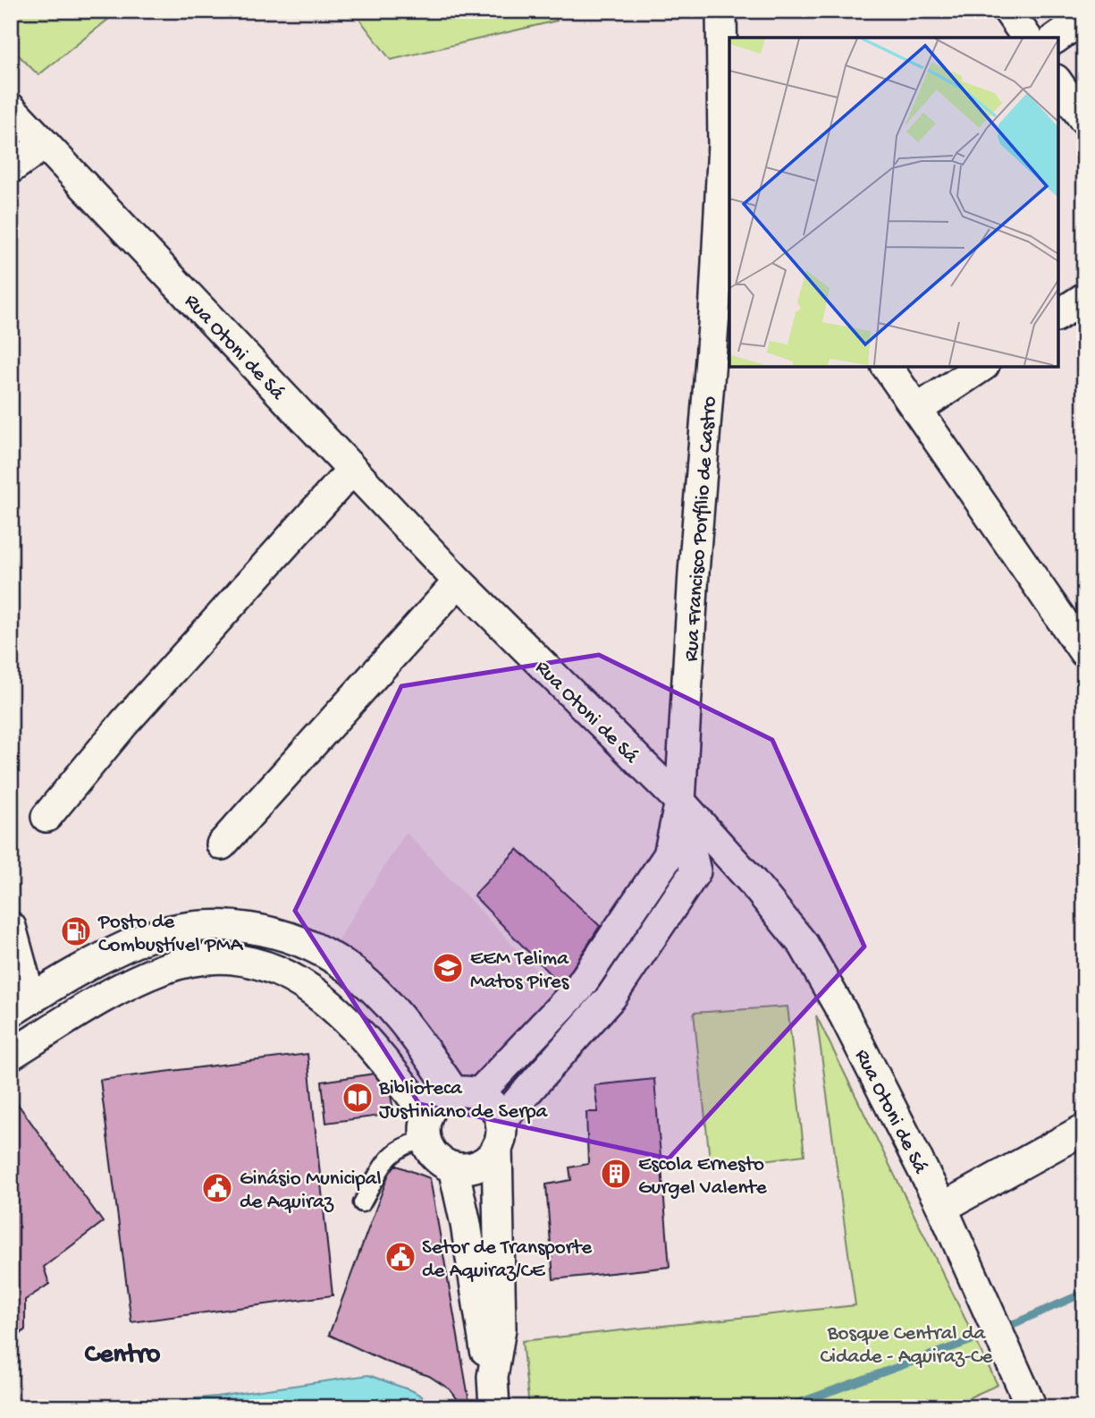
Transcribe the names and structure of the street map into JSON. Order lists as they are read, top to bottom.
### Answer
{
  "streets": {
    "street": ["Rua Otoni de Sá", "Rua Francisco Porfílio de Castro"]
  },
  "crossings": [
    ["Rua Otoni de Sá", "Rua Francisco Porfílio de Castro"]
  ],
  "districts": ["Centro"],
  "parks": ["Bosque Central da Cidade - Aquiraz-Ce"],
  "places": {
    "fuel station": ["Posto de Combustível PMA"],
    "school or university": ["EEM Telima Matos Pires"],
    "library": ["Biblioteca Justiniano de Serpa"],
    "building": ["Escola Ernesto Gurgel Valente"],
    "public building": ["Ginásio Municipal de Aquiraz", "Setor de Transporte de Aquiraz/CE"]
  }
}
